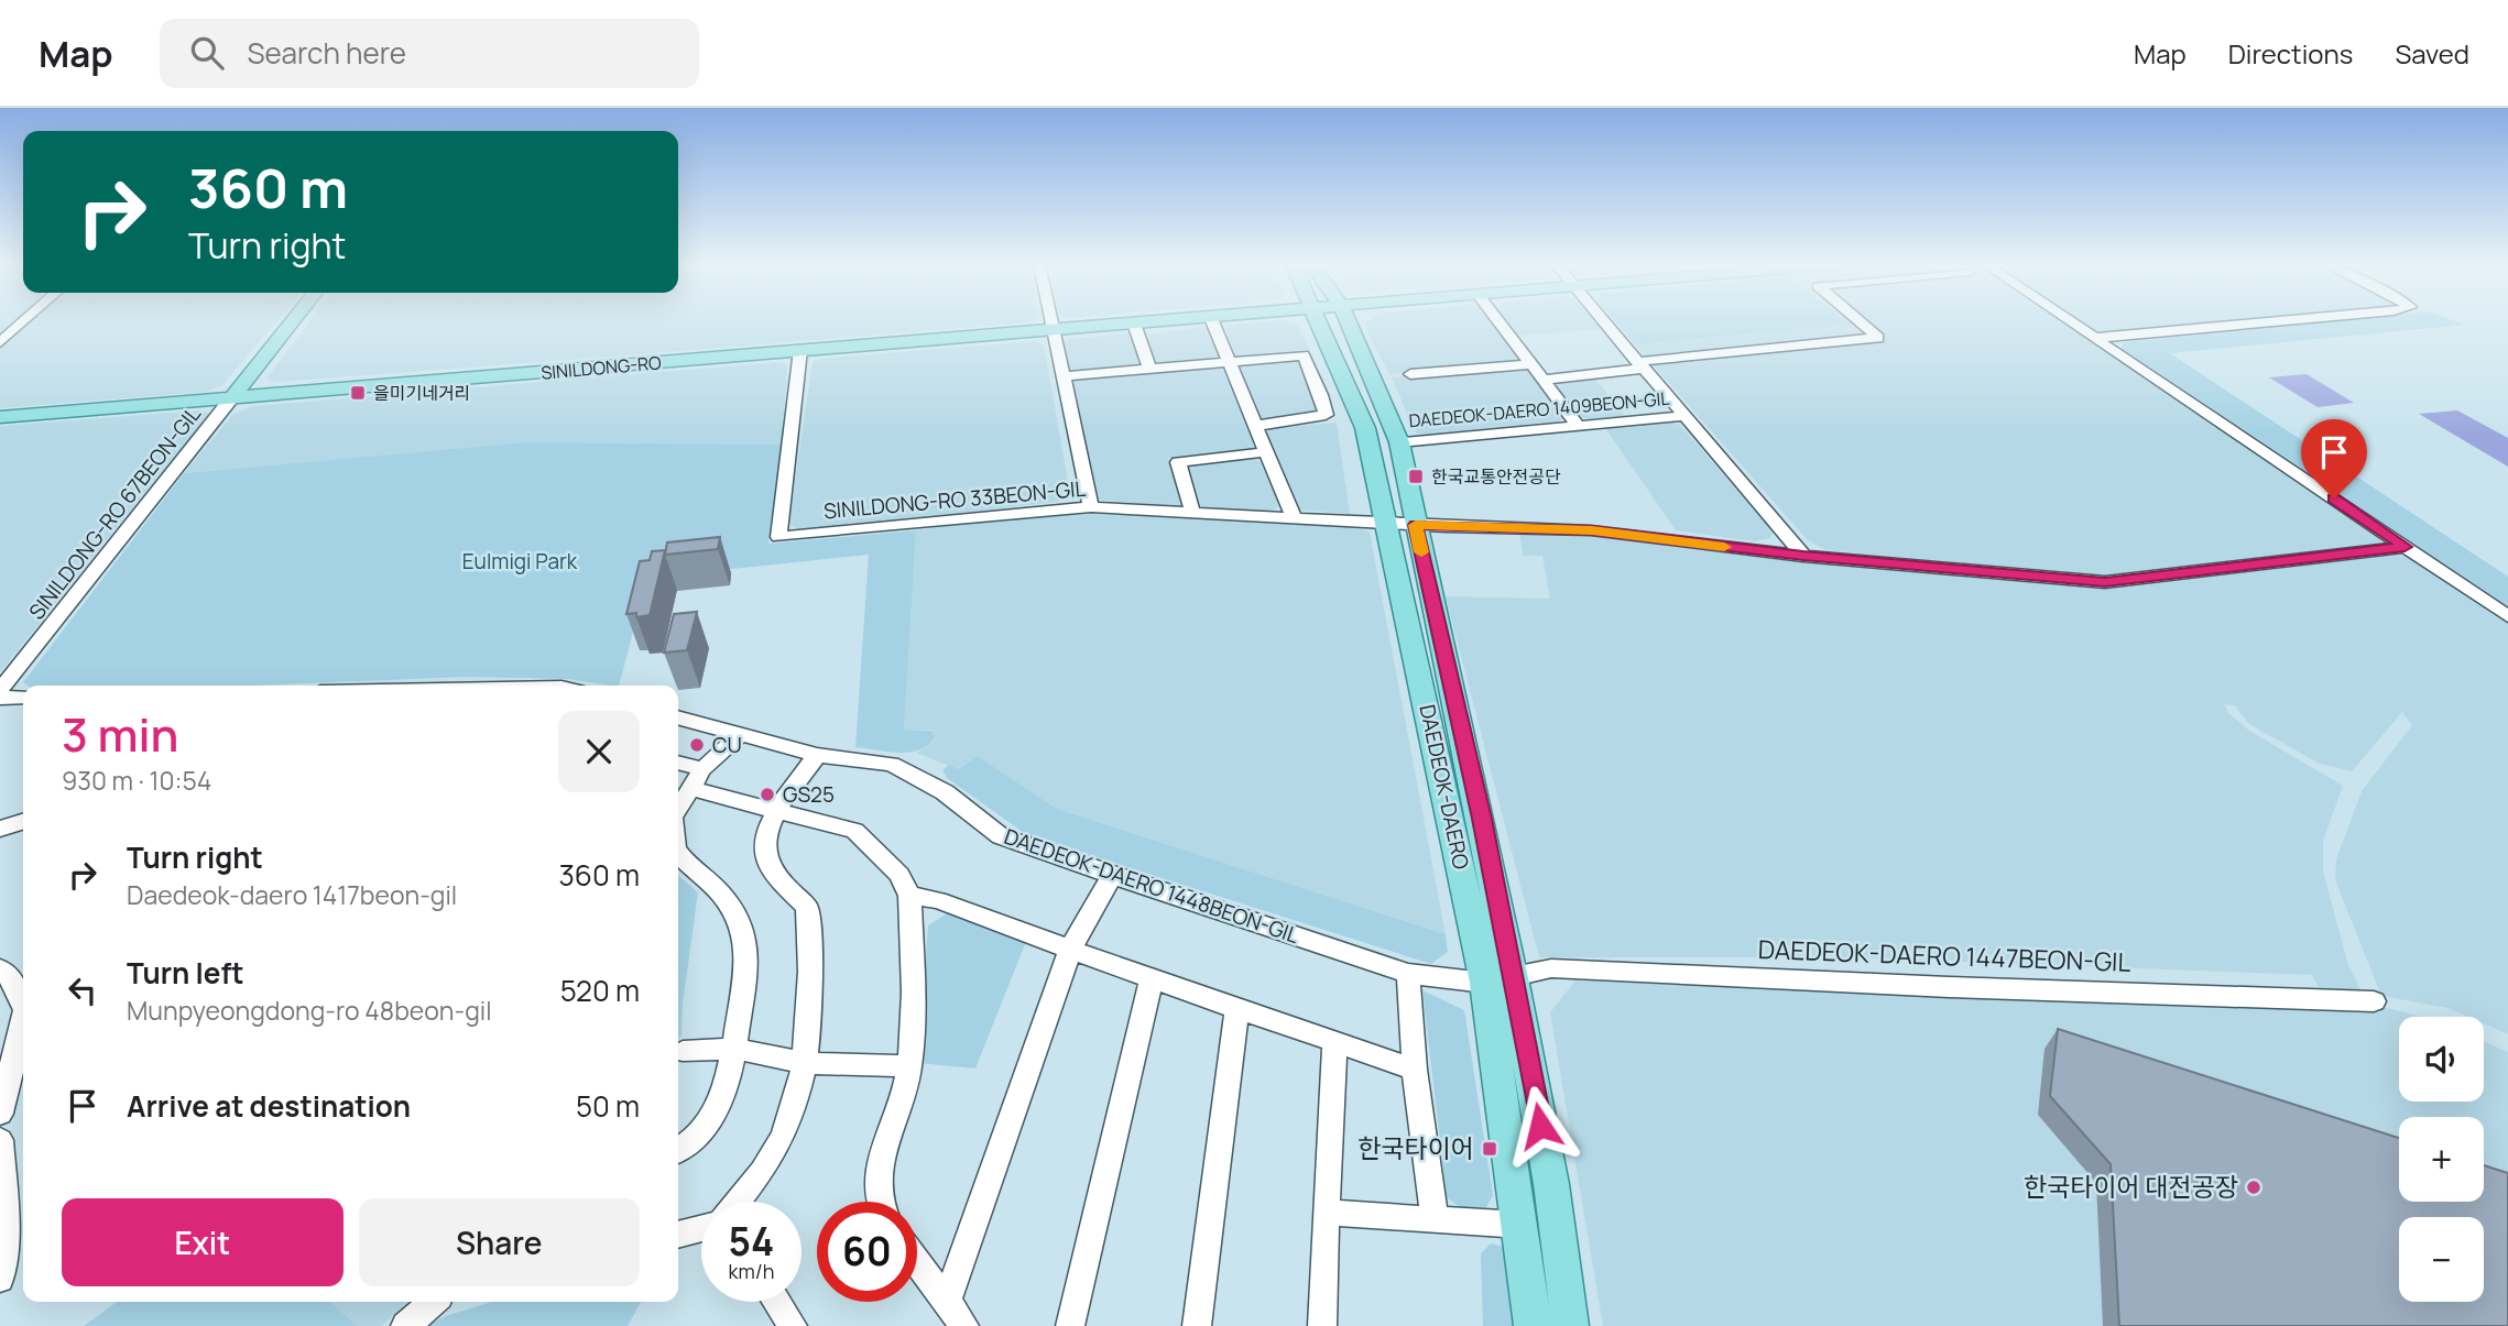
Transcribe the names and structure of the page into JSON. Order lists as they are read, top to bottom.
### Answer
{
  "streets": {
    "main road": ["SINILDONG-RO", "DAEDEOK-DAERO"],
    "street": [
      "DAEDEOK-DAERO 1409BEON-GIL",
      "SINILDONG-RO 33BEON-GIL",
      "SINILDONG-RO 67BEON-GIL",
      "DAEDEOK-DAERO 1448BEON-GIL",
      "DAEDEOK-DAERO 1447BEON-GIL"
    ]
  },
  "crossings": [
    ["SINILDONG-RO", "SINILDONG-RO 33BEON-GIL"],
    ["SINILDONG-RO", "SINILDONG-RO 67BEON-GIL"],
    ["DAEDEOK-DAERO 1409BEON-GIL", "DAEDEOK-DAERO"],
    ["SINILDONG-RO 33BEON-GIL", "DAEDEOK-DAERO"],
    ["DAEDEOK-DAERO", "DAEDEOK-DAERO 1448BEON-GIL"],
    ["DAEDEOK-DAERO", "DAEDEOK-DAERO 1447BEON-GIL"],
    ["DAEDEOK-DAERO 1448BEON-GIL", "DAEDEOK-DAERO 1447BEON-GIL"]
  ],
  "parks": ["Eulmigi Park"],
  "places": {
    "transit": ["을미기네거리", "한국교통안전공단", "한국타이어"],
    "other": ["CU", "GS25", "한국타이어 대전공장"]
  },
  "page": {
    "header": "Map",
    "search": "Search here",
    "nav": ["Map", "Directions", "Saved"],
    "turn": ["360 m", "Turn right"],
    "heading": ["3 min", "930 m · 10:54"],
    "list": [
      {
        "name": "Turn right",
        "note": "Daedeok-daero 1417beon-gil",
        "value": "360 m"
      },
      {
        "name": "Turn left",
        "note": "Munpyeongdong-ro 48beon-gil",
        "value": "520 m"
      },
      {
        "name": "Arrive at destination",
        "value": "50 m"
      }
    ],
    "map_buttons": ["+", "−"],
    "buttons": ["Exit", "Share"],
    "speed": "54 km/h",
    "limit": "60"
  }
}
